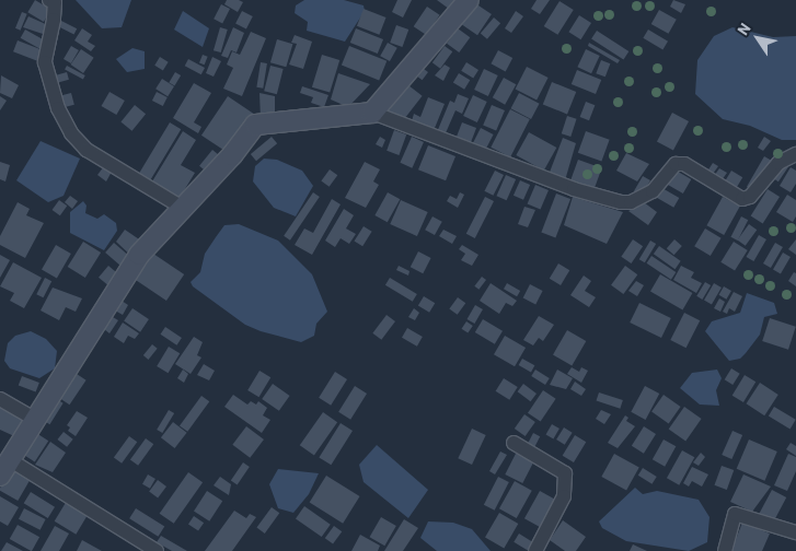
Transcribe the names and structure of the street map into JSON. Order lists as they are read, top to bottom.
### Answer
{
  "north": "top left"
}
